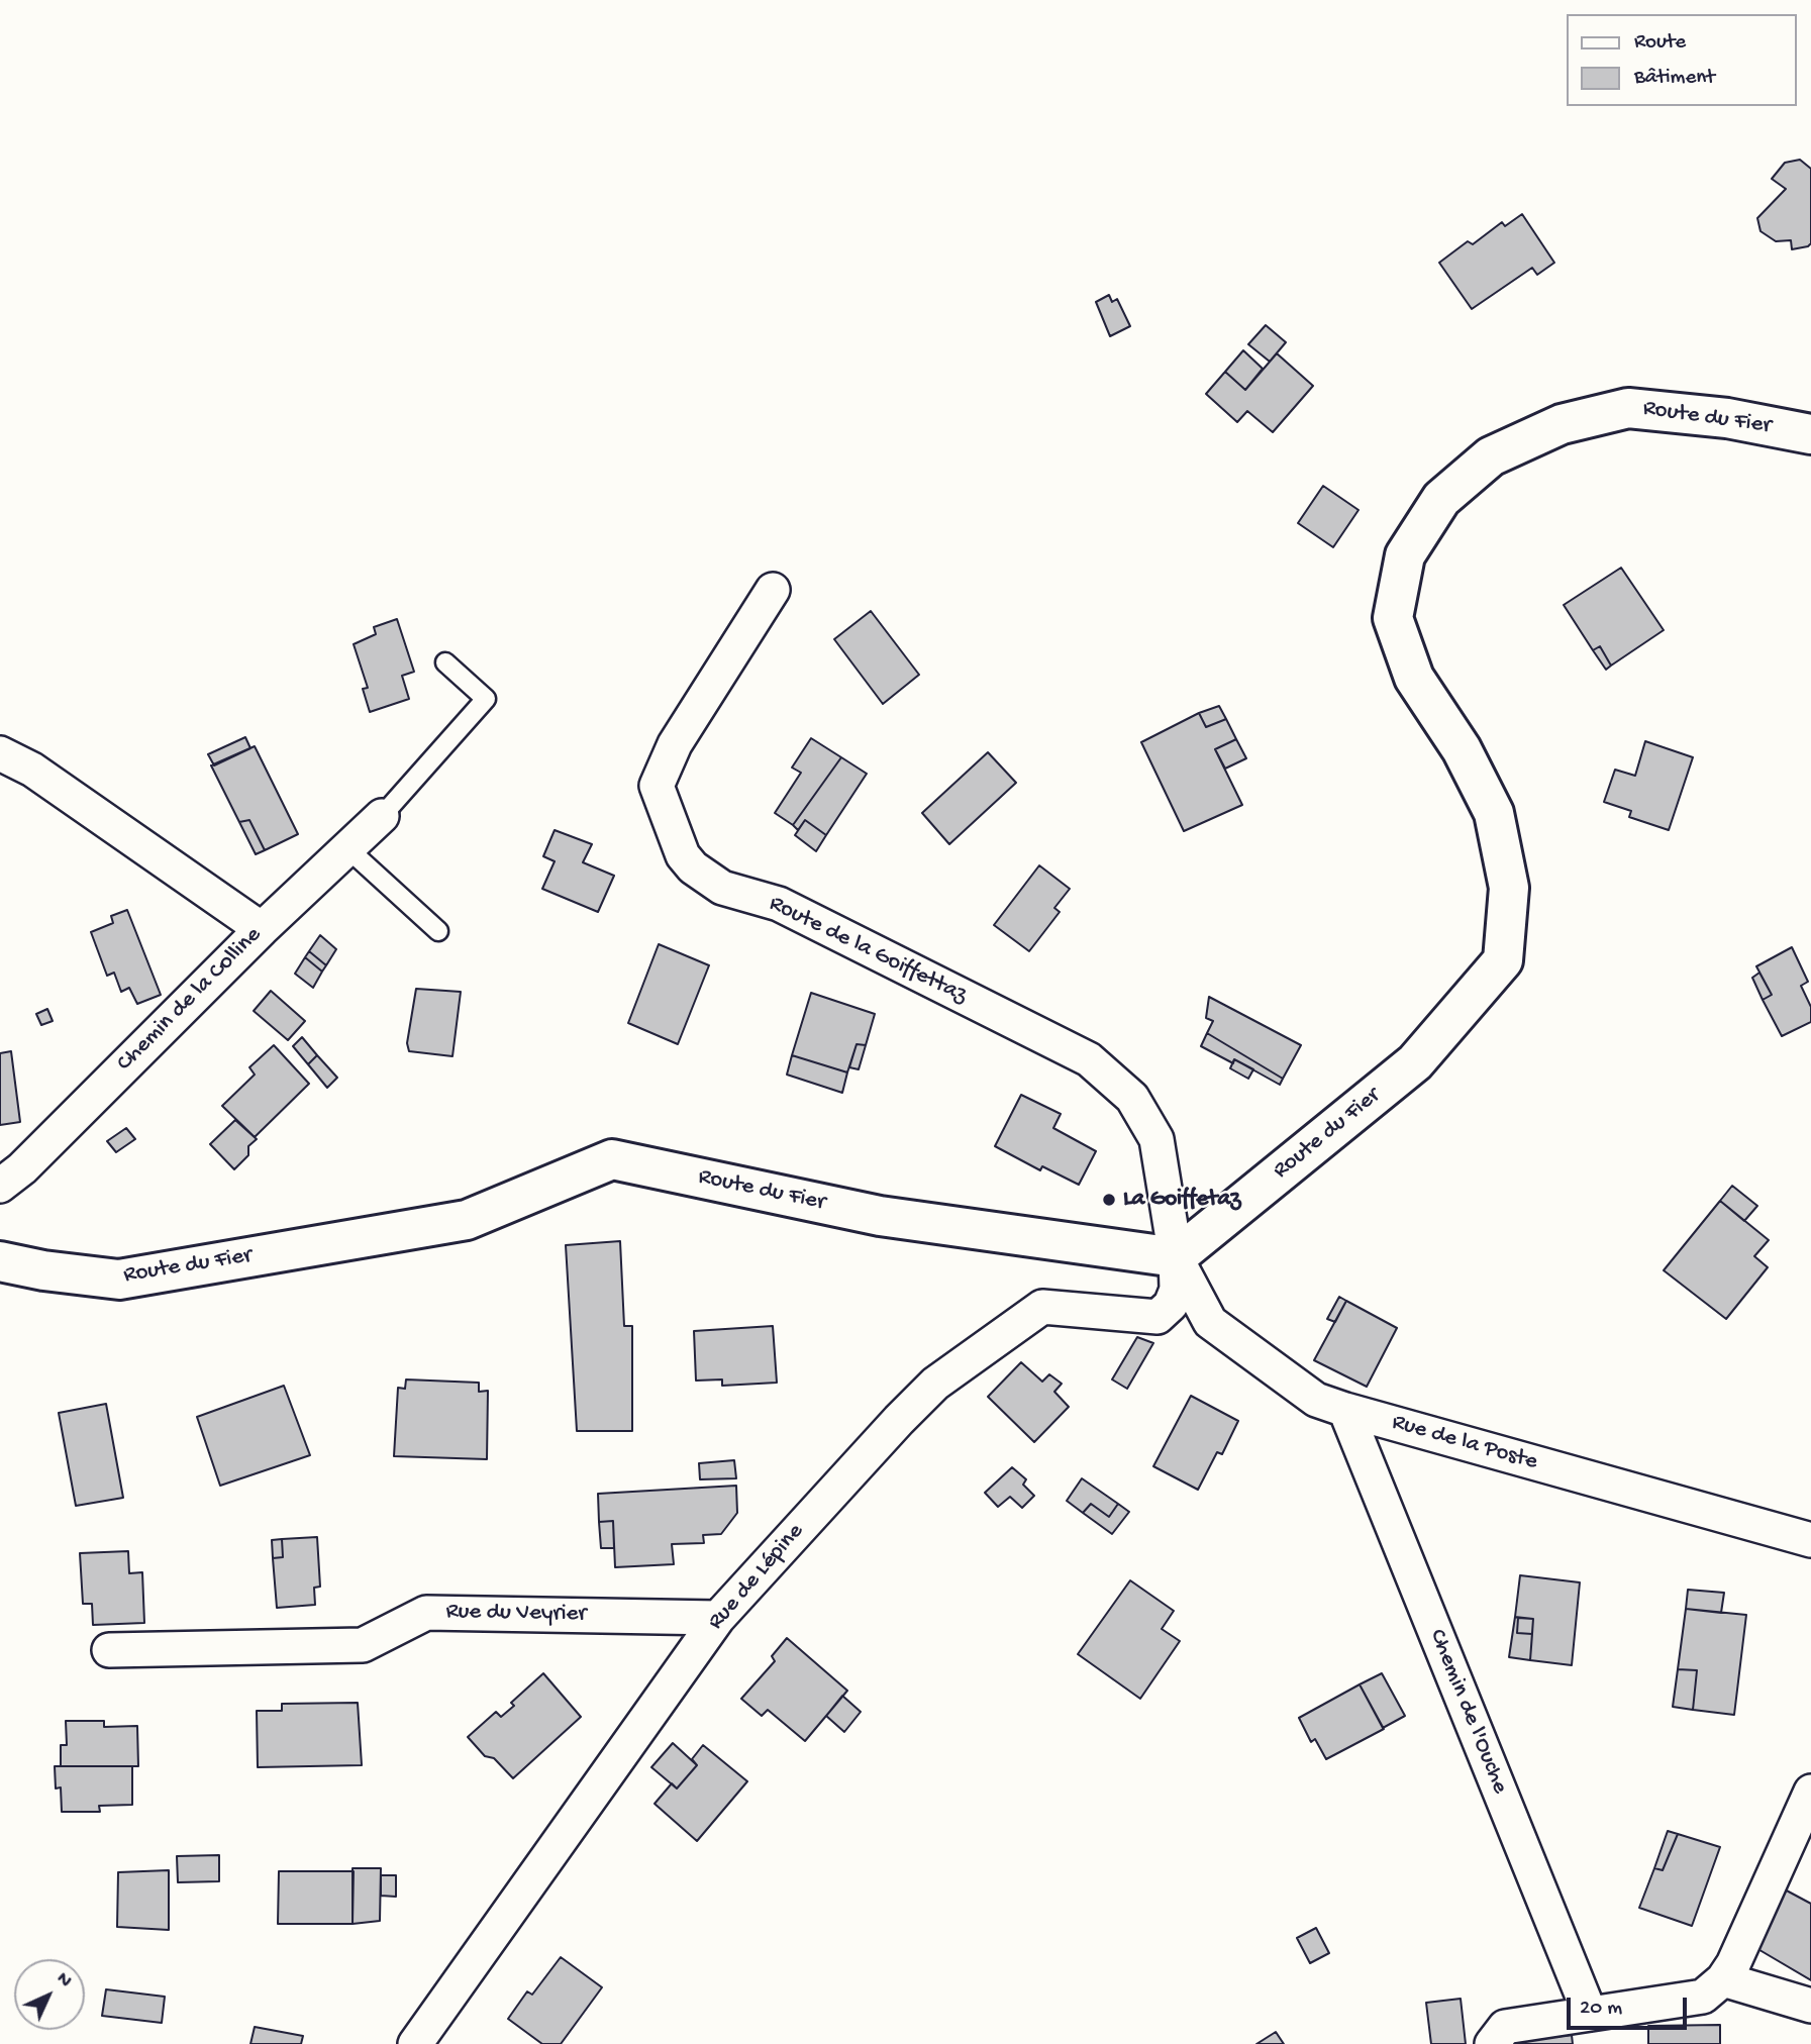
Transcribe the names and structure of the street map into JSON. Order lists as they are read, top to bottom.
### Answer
{
  "streets": {
    "main road": ["Route du Fier"],
    "street": [
      "Route de la Goiffettaz",
      "Chemin de la Colline",
      "Rue de la Poste",
      "Rue de Lépine",
      "Rue du Veyrier",
      "Chemin de l'Ouche"
    ]
  },
  "crossings": [
    ["Route du Fier", "Route de la Goiffettaz"],
    ["Route du Fier", "Rue de la Poste"],
    ["Route du Fier", "Rue de Lépine"],
    ["Route de la Goiffettaz", "Rue de la Poste"],
    ["Route de la Goiffettaz", "Rue de Lépine"],
    ["Rue de la Poste", "Rue de Lépine"],
    ["Rue de la Poste", "Chemin de l'Ouche"],
    ["Rue de Lépine", "Rue du Veyrier"]
  ],
  "places": ["La Goiffetaz"],
  "legend": ["Route", "Bâtiment"],
  "scale_bar": "20 m",
  "north": "top right"
}
